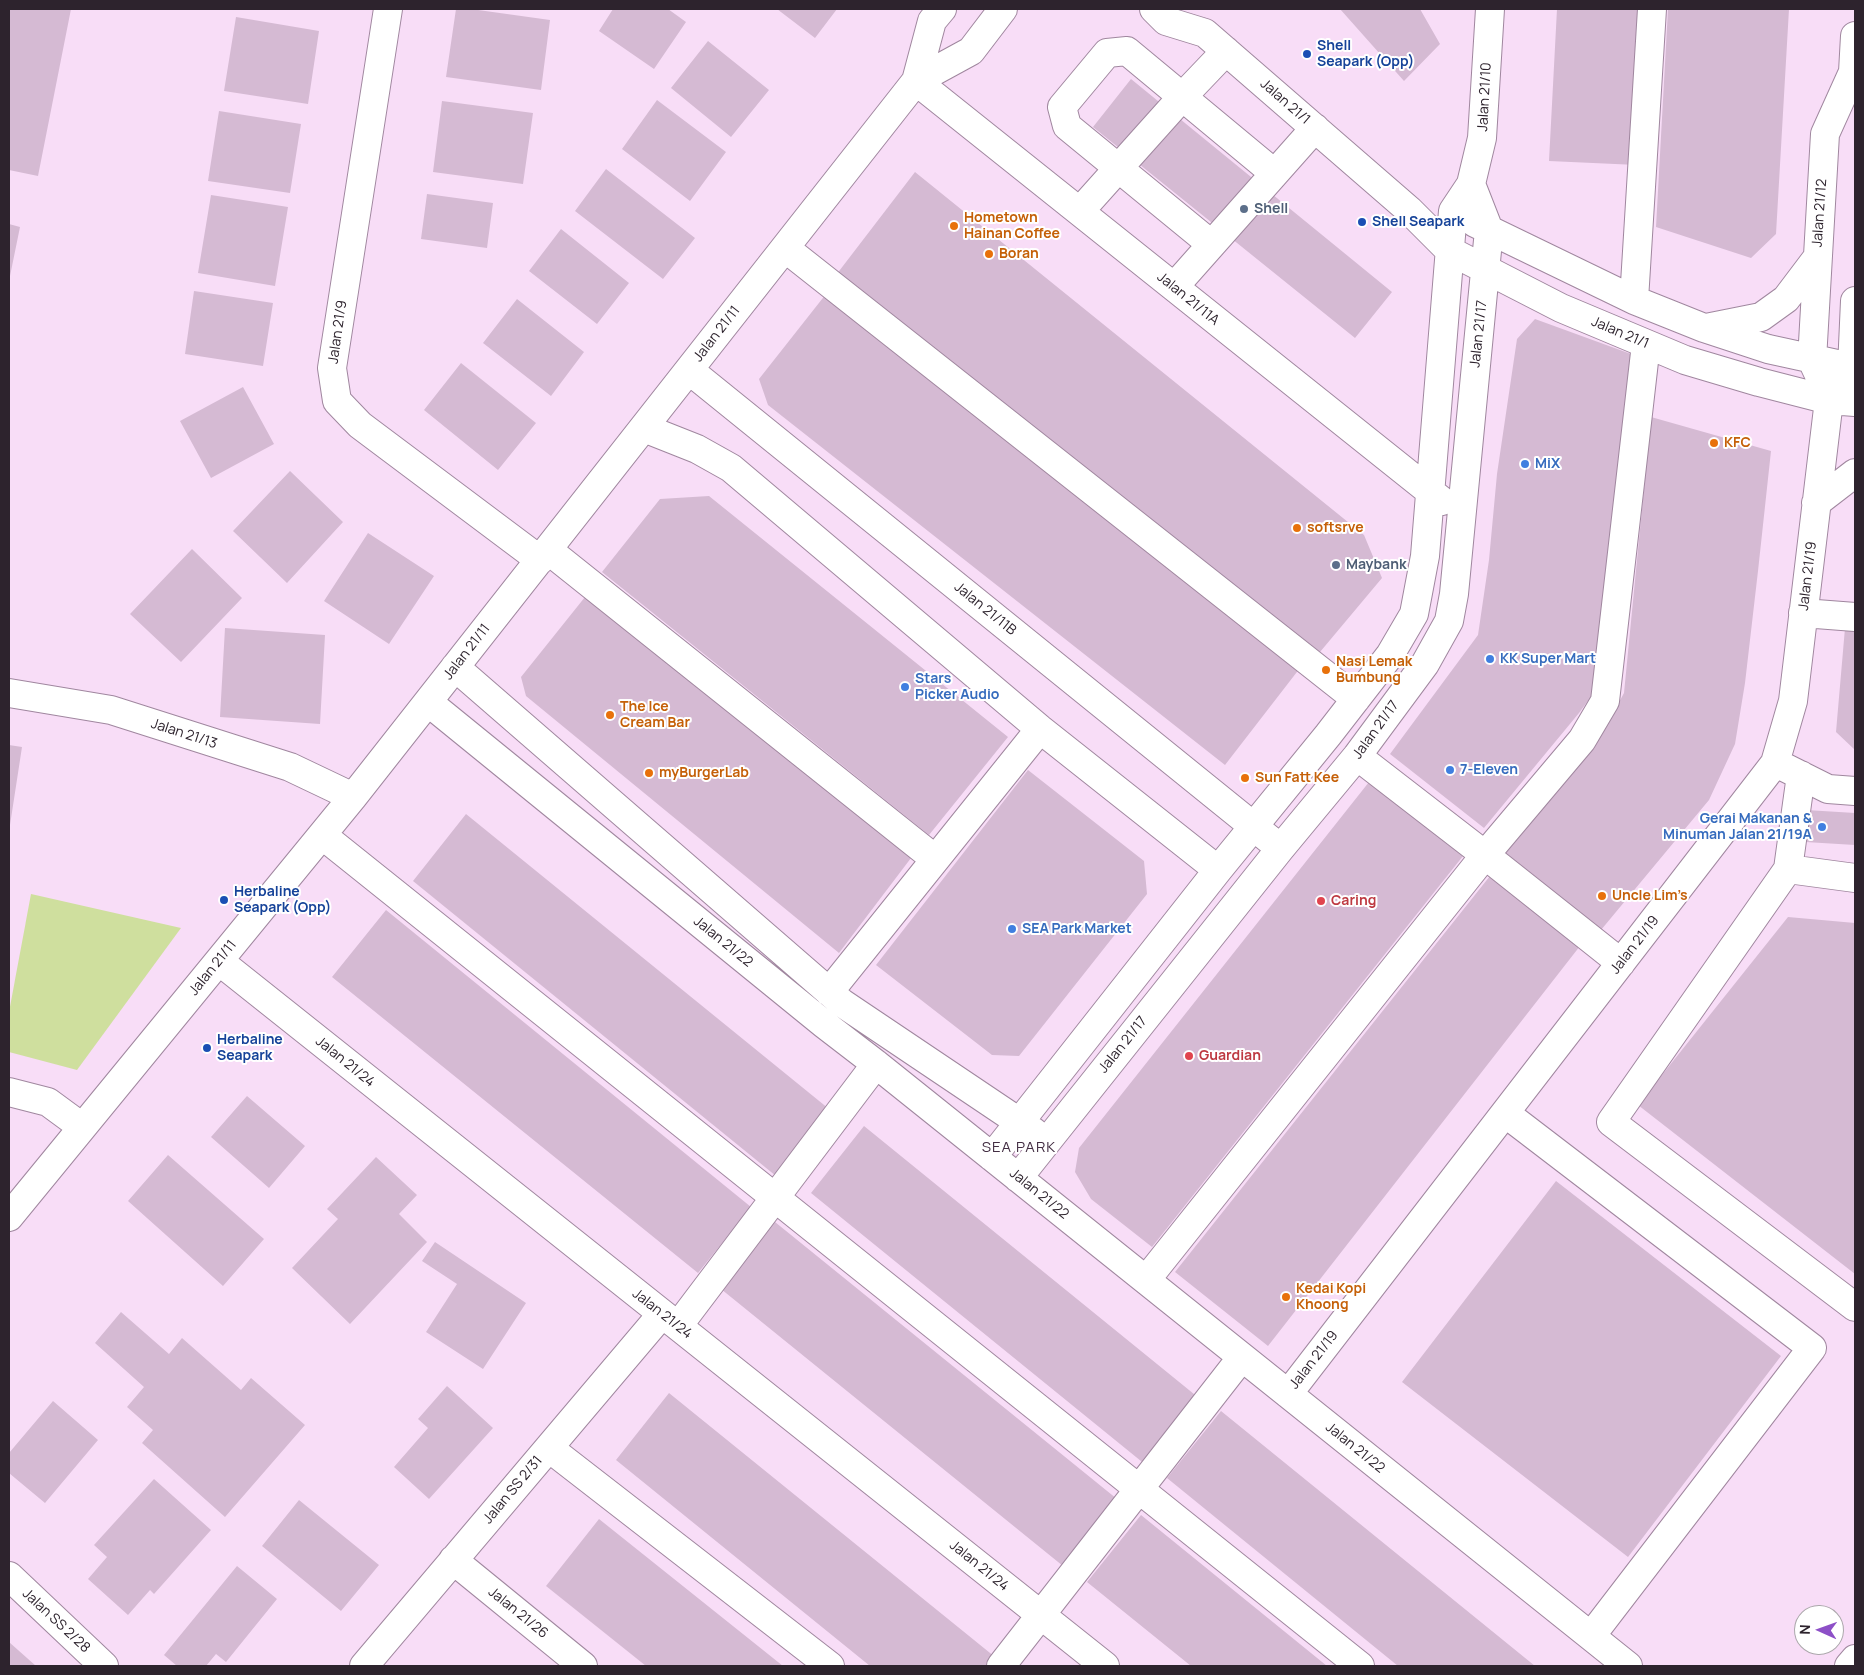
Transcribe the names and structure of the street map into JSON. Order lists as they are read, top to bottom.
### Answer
{
  "streets": {
    "street": [
      "Jalan 21/10",
      "Jalan 21/1",
      "Jalan 21/12",
      "Jalan 21/11A",
      "Jalan 21/9",
      "Jalan 21/11",
      "Jalan 21/17",
      "Jalan 21/19",
      "Jalan 21/11B",
      "Jalan 21/13",
      "Jalan 21/22",
      "Jalan 21/24",
      "Jalan SS 2/31",
      "Jalan 21/26",
      "Jalan SS 2/28"
    ]
  },
  "crossings": [
    ["Jalan 21/1", "Jalan 21/17"],
    ["Jalan 21/1", "Jalan 21/19"],
    ["Jalan 21/11A", "Jalan 21/11"],
    ["Jalan 21/11A", "Jalan 21/17"],
    ["Jalan 21/9", "Jalan 21/11"],
    ["Jalan 21/11", "Jalan 21/11B"],
    ["Jalan 21/11", "Jalan 21/13"],
    ["Jalan 21/11", "Jalan 21/22"],
    ["Jalan 21/11", "Jalan 21/24"],
    ["Jalan 21/17", "Jalan 21/11B"],
    ["Jalan 21/17", "Jalan 21/22"],
    ["Jalan 21/19", "Jalan 21/22"],
    ["Jalan 21/22", "Jalan SS 2/31"],
    ["Jalan 21/24", "Jalan SS 2/31"],
    ["Jalan SS 2/31", "Jalan 21/26"]
  ],
  "districts": ["SEA PARK"],
  "places": [
    "Shell Seapark (Opp)",
    "Shell",
    "Shell Seapark",
    "Hometown Hainan Coffee",
    "Boran",
    "KFC",
    "MiX",
    "softsrve",
    "Maybank",
    "KK Super Mart",
    "Nasi Lemak Bumbung",
    "Stars Picker Audio",
    "The Ice Cream Bar",
    "7-Eleven",
    "myBurgerLab",
    "Sun Fatt Kee",
    "Gerai Makanan & Minuman Jalan 21/19A",
    "Uncle Lim’s",
    "Herbaline Seapark (Opp)",
    "Caring",
    "SEA Park Market",
    "Herbaline Seapark",
    "Guardian",
    "Kedai Kopi Khoong"
  ],
  "north": "left"
}
